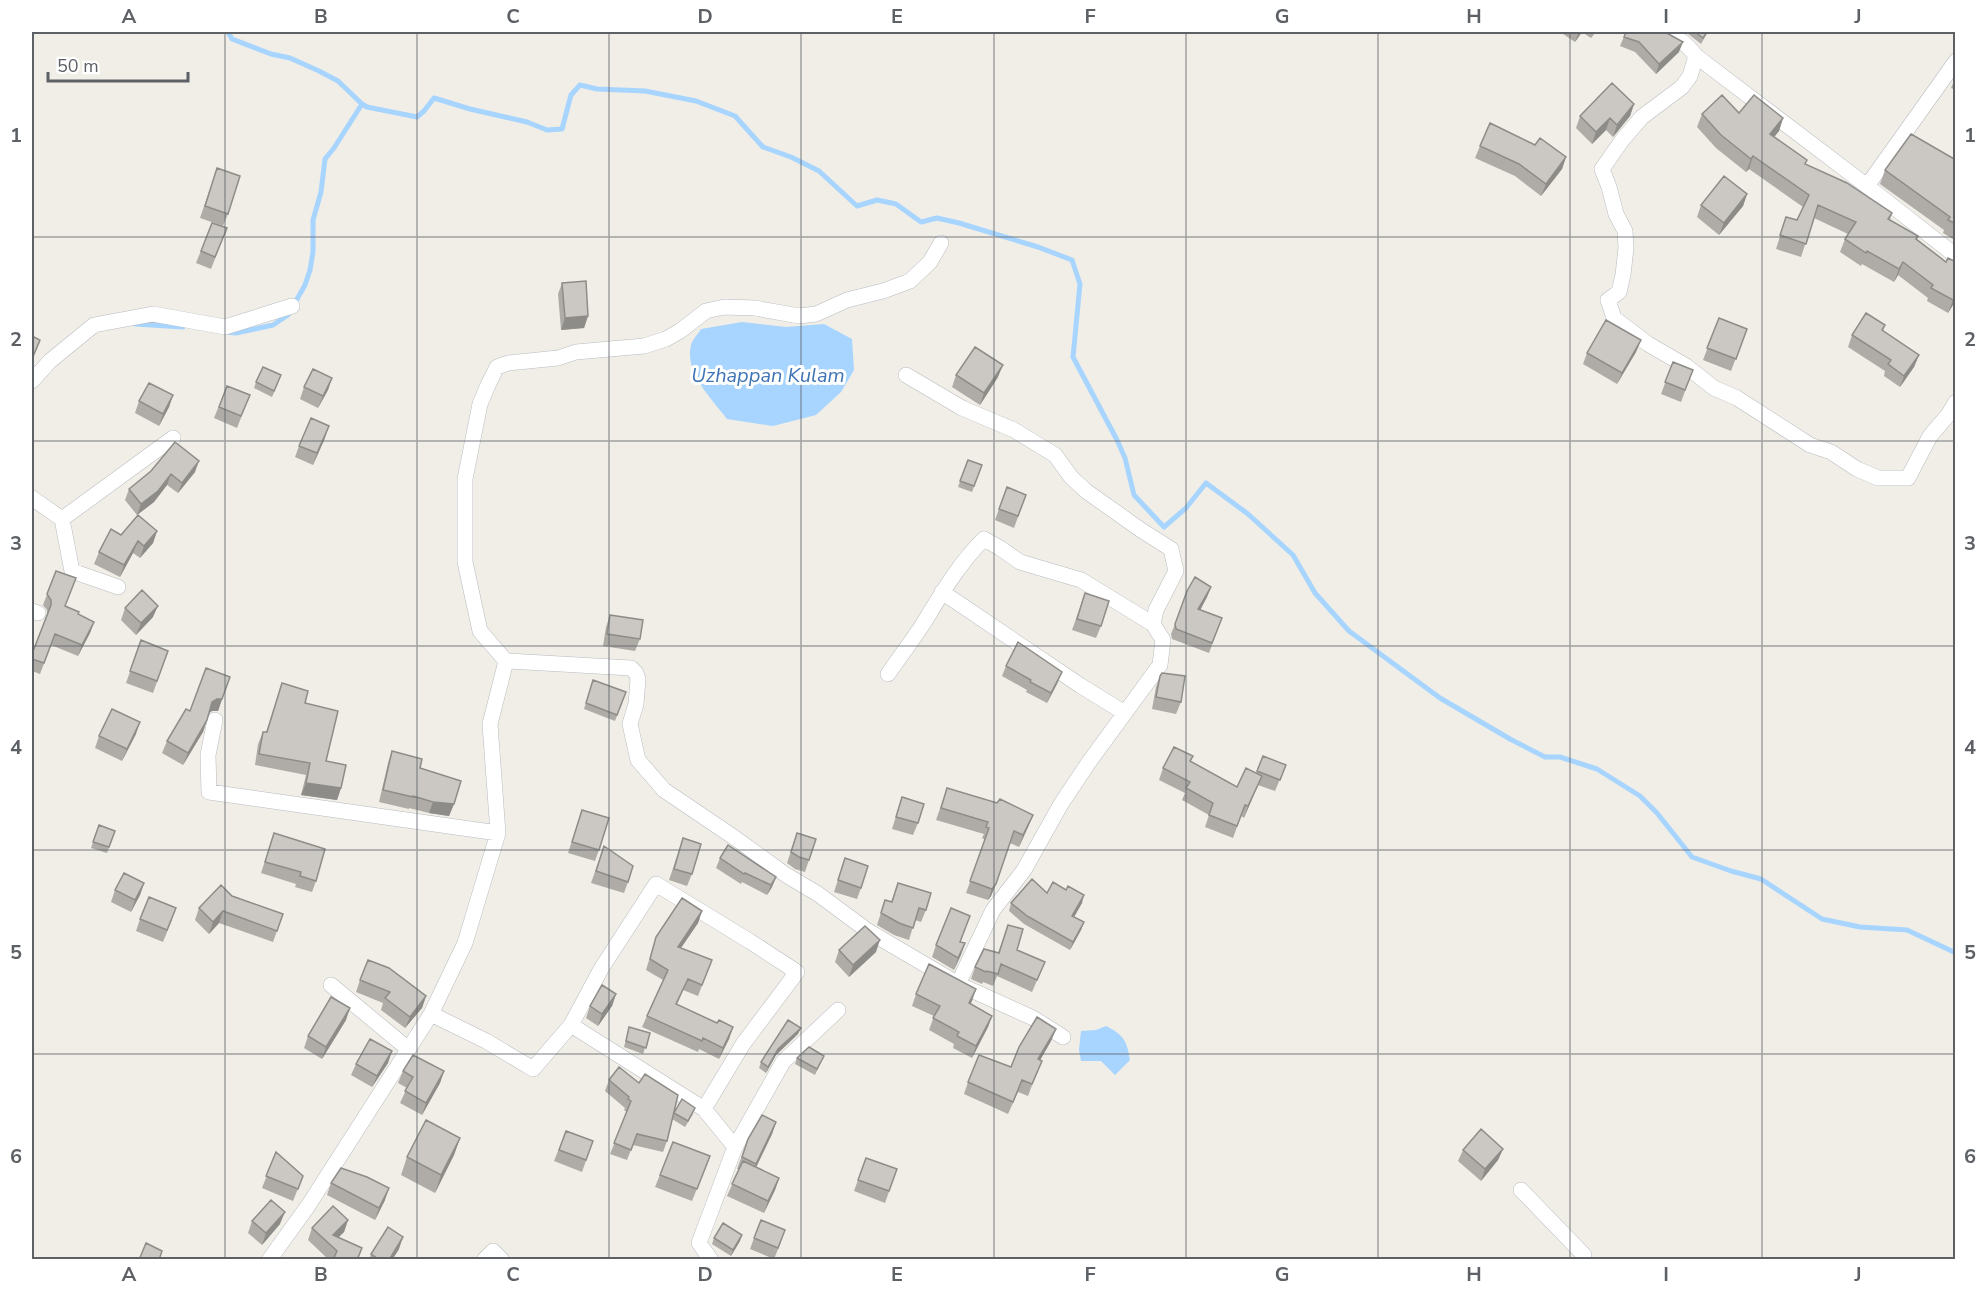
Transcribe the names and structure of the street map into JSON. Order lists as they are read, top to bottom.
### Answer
{
  "water": ["Uzhappan Kulam"],
  "scale_bar": "50 m",
  "grid": {
    "columns": [
      "A",
      "B",
      "C",
      "D",
      "E",
      "F",
      "G",
      "H",
      "I",
      "J"
    ],
    "rows": [
      "1",
      "2",
      "3",
      "4",
      "5",
      "6"
    ]
  }
}
